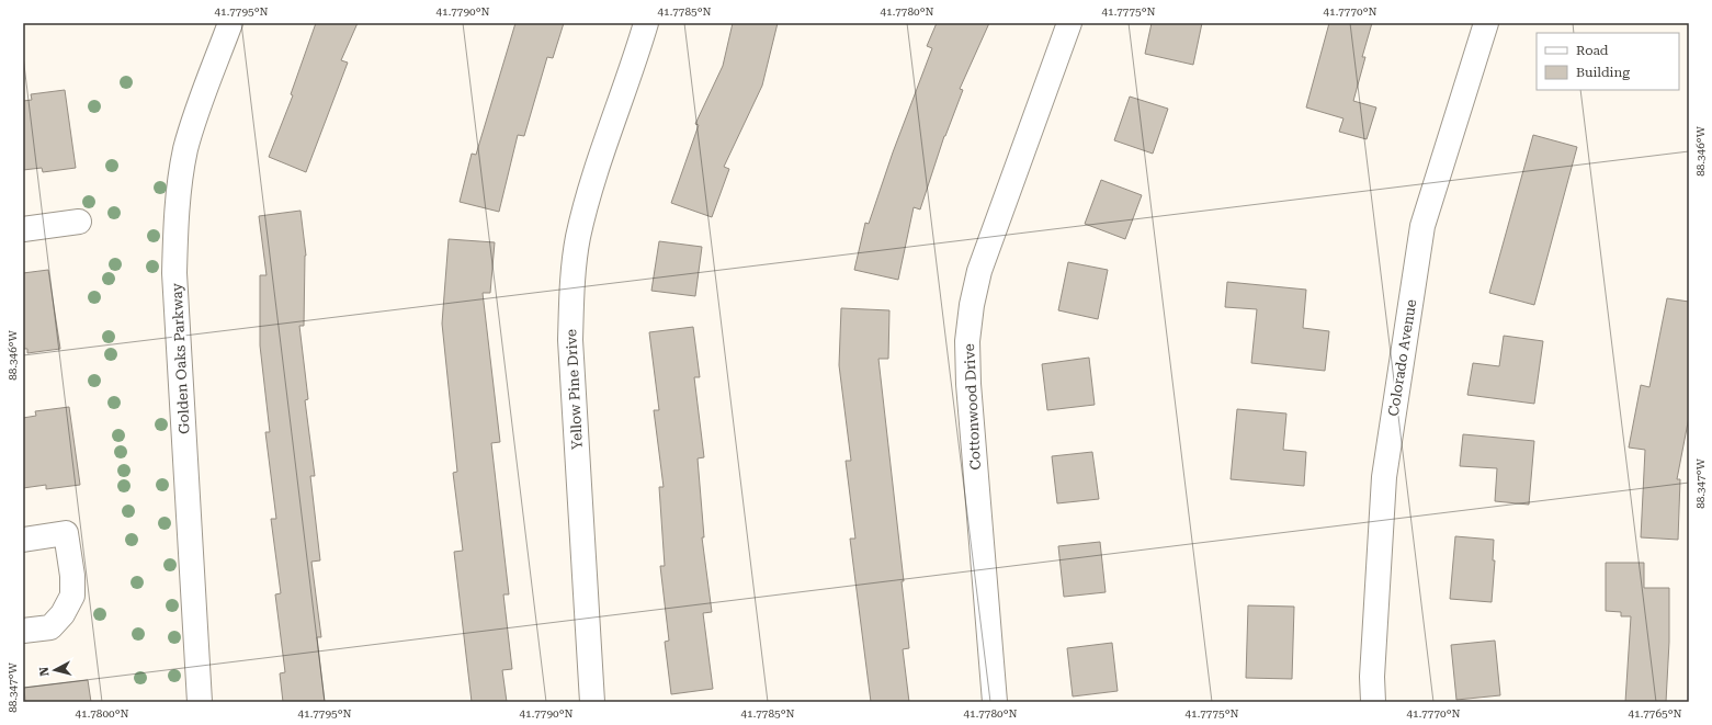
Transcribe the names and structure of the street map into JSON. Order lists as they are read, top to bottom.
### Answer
{
  "streets": {
    "street": [
      "Colorado Avenue",
      "Golden Oaks Parkway",
      "Yellow Pine Drive",
      "Cottonwood Drive"
    ]
  },
  "legend": ["Road", "Building"],
  "north": "left",
  "coordinates": [
    "41.7795°N",
    "41.7790°N",
    "41.7785°N",
    "41.7780°N",
    "41.7775°N",
    "41.7770°N",
    "88.346°W",
    "88.347°W",
    "41.7800°N",
    "41.7765°N"
  ]
}
